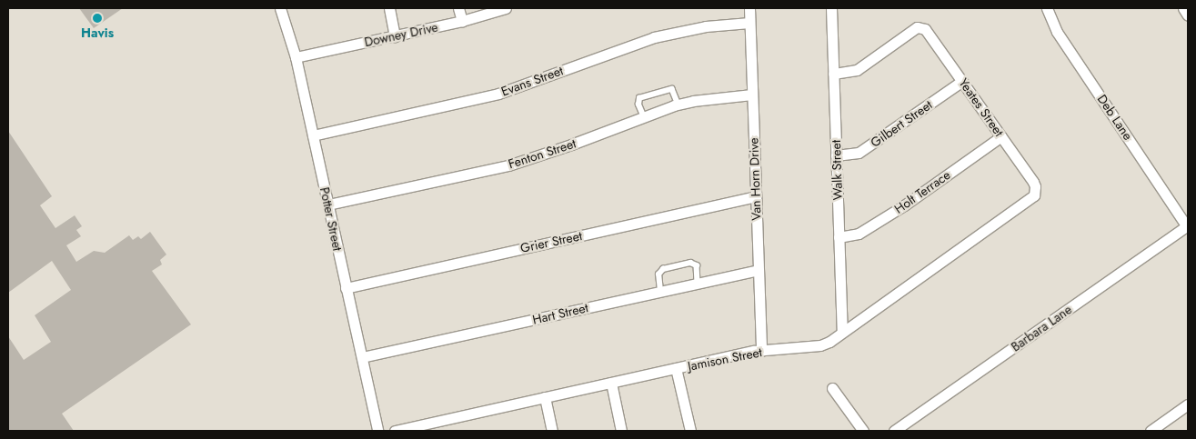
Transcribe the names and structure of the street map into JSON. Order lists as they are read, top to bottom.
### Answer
{
  "streets": {
    "street": [
      "Downey Drive",
      "Evans Street",
      "Yeates Street",
      "Deb Lane",
      "Gilbert Street",
      "Fenton Street",
      "Walk Street",
      "Van Horn Drive",
      "Holt Terrace",
      "Potter Street",
      "Grier Street",
      "Hart Street",
      "Barbara Lane",
      "Jamison Street"
    ]
  },
  "crossings": [
    ["Downey Drive", "Potter Street"],
    ["Evans Street", "Van Horn Drive"],
    ["Evans Street", "Potter Street"],
    ["Yeates Street", "Gilbert Street"],
    ["Yeates Street", "Walk Street"],
    ["Yeates Street", "Holt Terrace"],
    ["Yeates Street", "Jamison Street"],
    ["Deb Lane", "Barbara Lane"],
    ["Gilbert Street", "Walk Street"],
    ["Fenton Street", "Van Horn Drive"],
    ["Fenton Street", "Potter Street"],
    ["Walk Street", "Holt Terrace"],
    ["Walk Street", "Jamison Street"],
    ["Van Horn Drive", "Grier Street"],
    ["Van Horn Drive", "Hart Street"],
    ["Van Horn Drive", "Jamison Street"],
    ["Potter Street", "Grier Street"],
    ["Potter Street", "Hart Street"]
  ],
  "places": ["Havis"]
}
